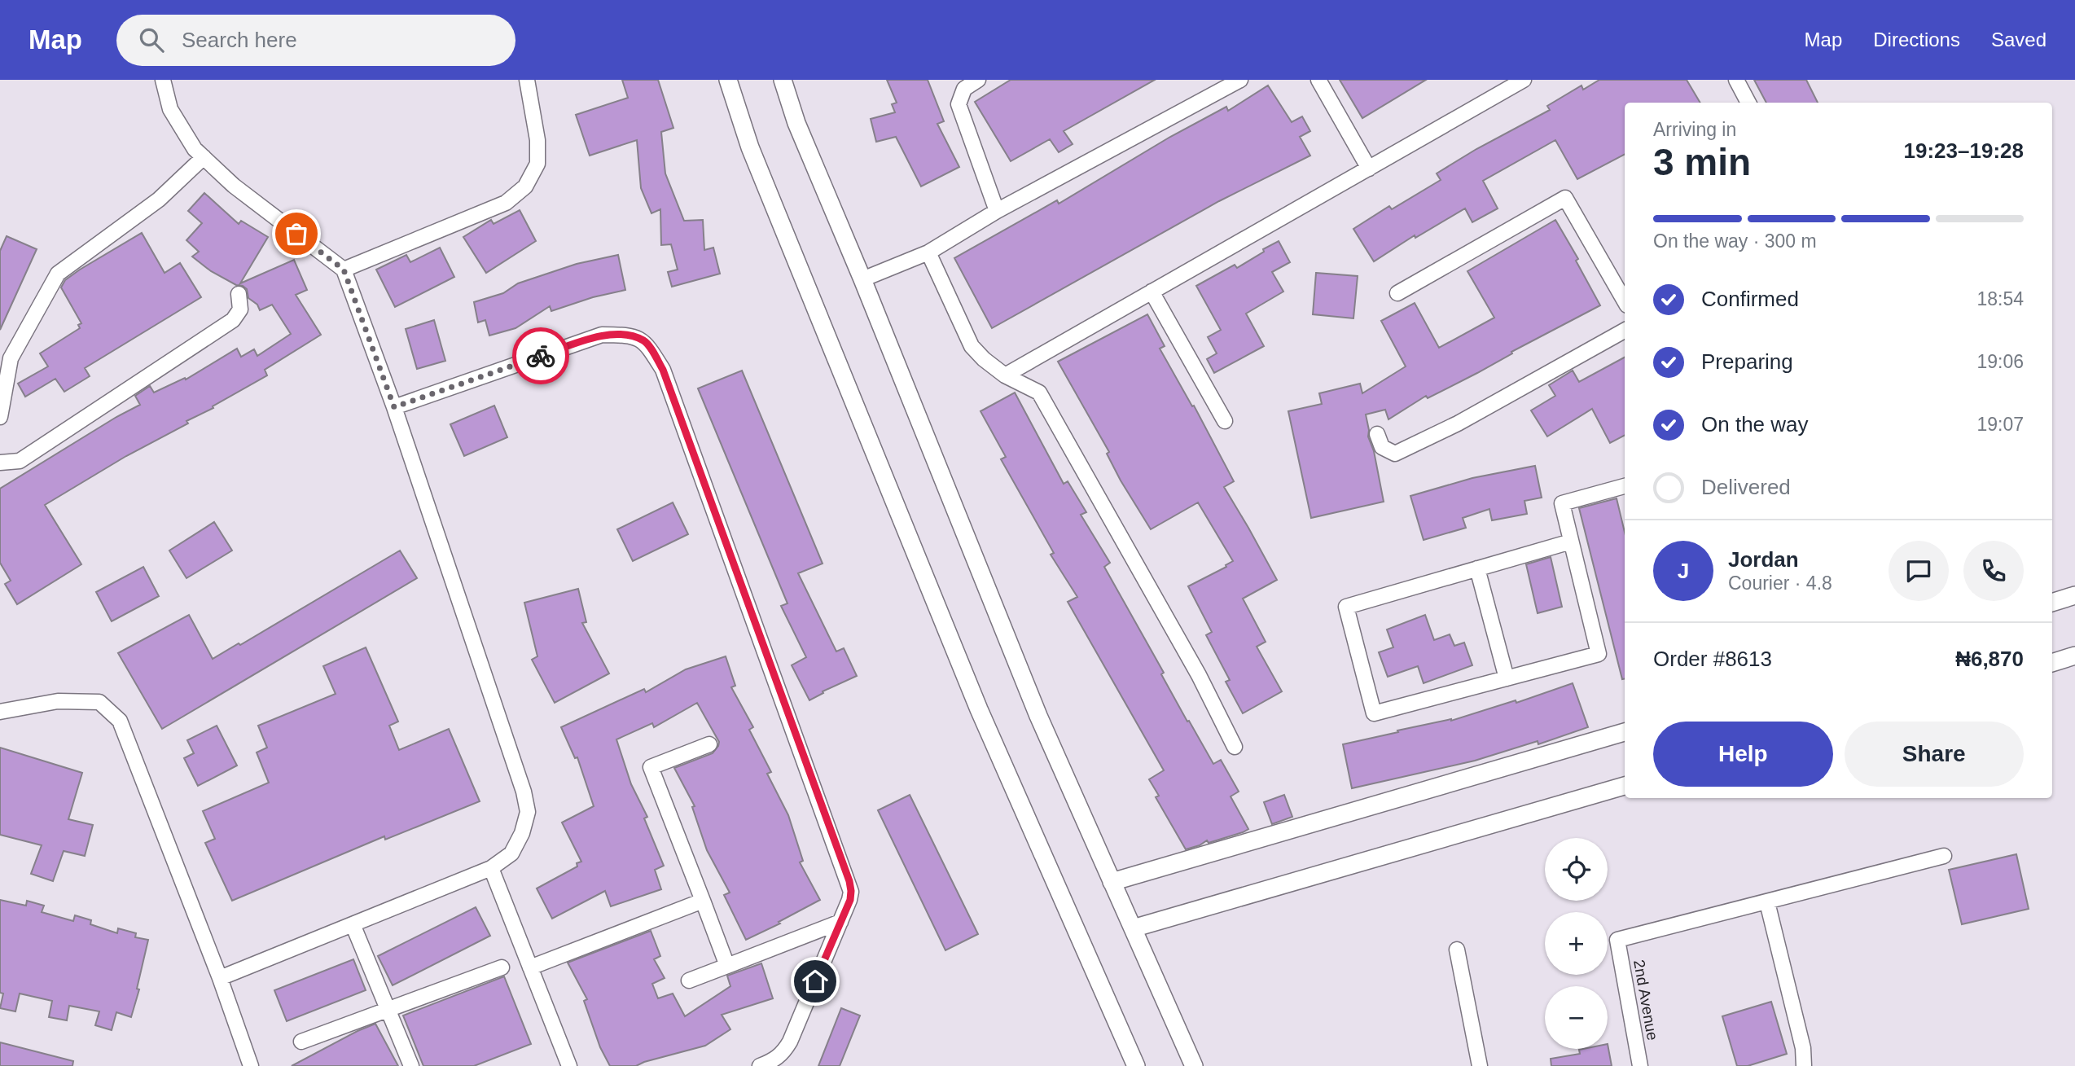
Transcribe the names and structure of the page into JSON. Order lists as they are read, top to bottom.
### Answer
{
  "streets": {
    "street": ["2nd Avenue"]
  },
  "page": {
    "header": "Map",
    "search": "Search here",
    "nav": ["Map", "Directions", "Saved"],
    "heading": ["3 min", "Arriving in", "19:23–19:28"],
    "panel": [
      "Jordan",
      "Courier · 4.8",
      "Order #8613",
      "₦6,870"
    ],
    "bar": "On the way · 300 m",
    "list": [
      ["Confirmed", "18:54"],
      ["Preparing", "19:06"],
      ["On the way", "19:07"],
      "Delivered"
    ],
    "round": "J",
    "buttons": ["Help", "Share"],
    "map_buttons": ["+", "−"]
  }
}
